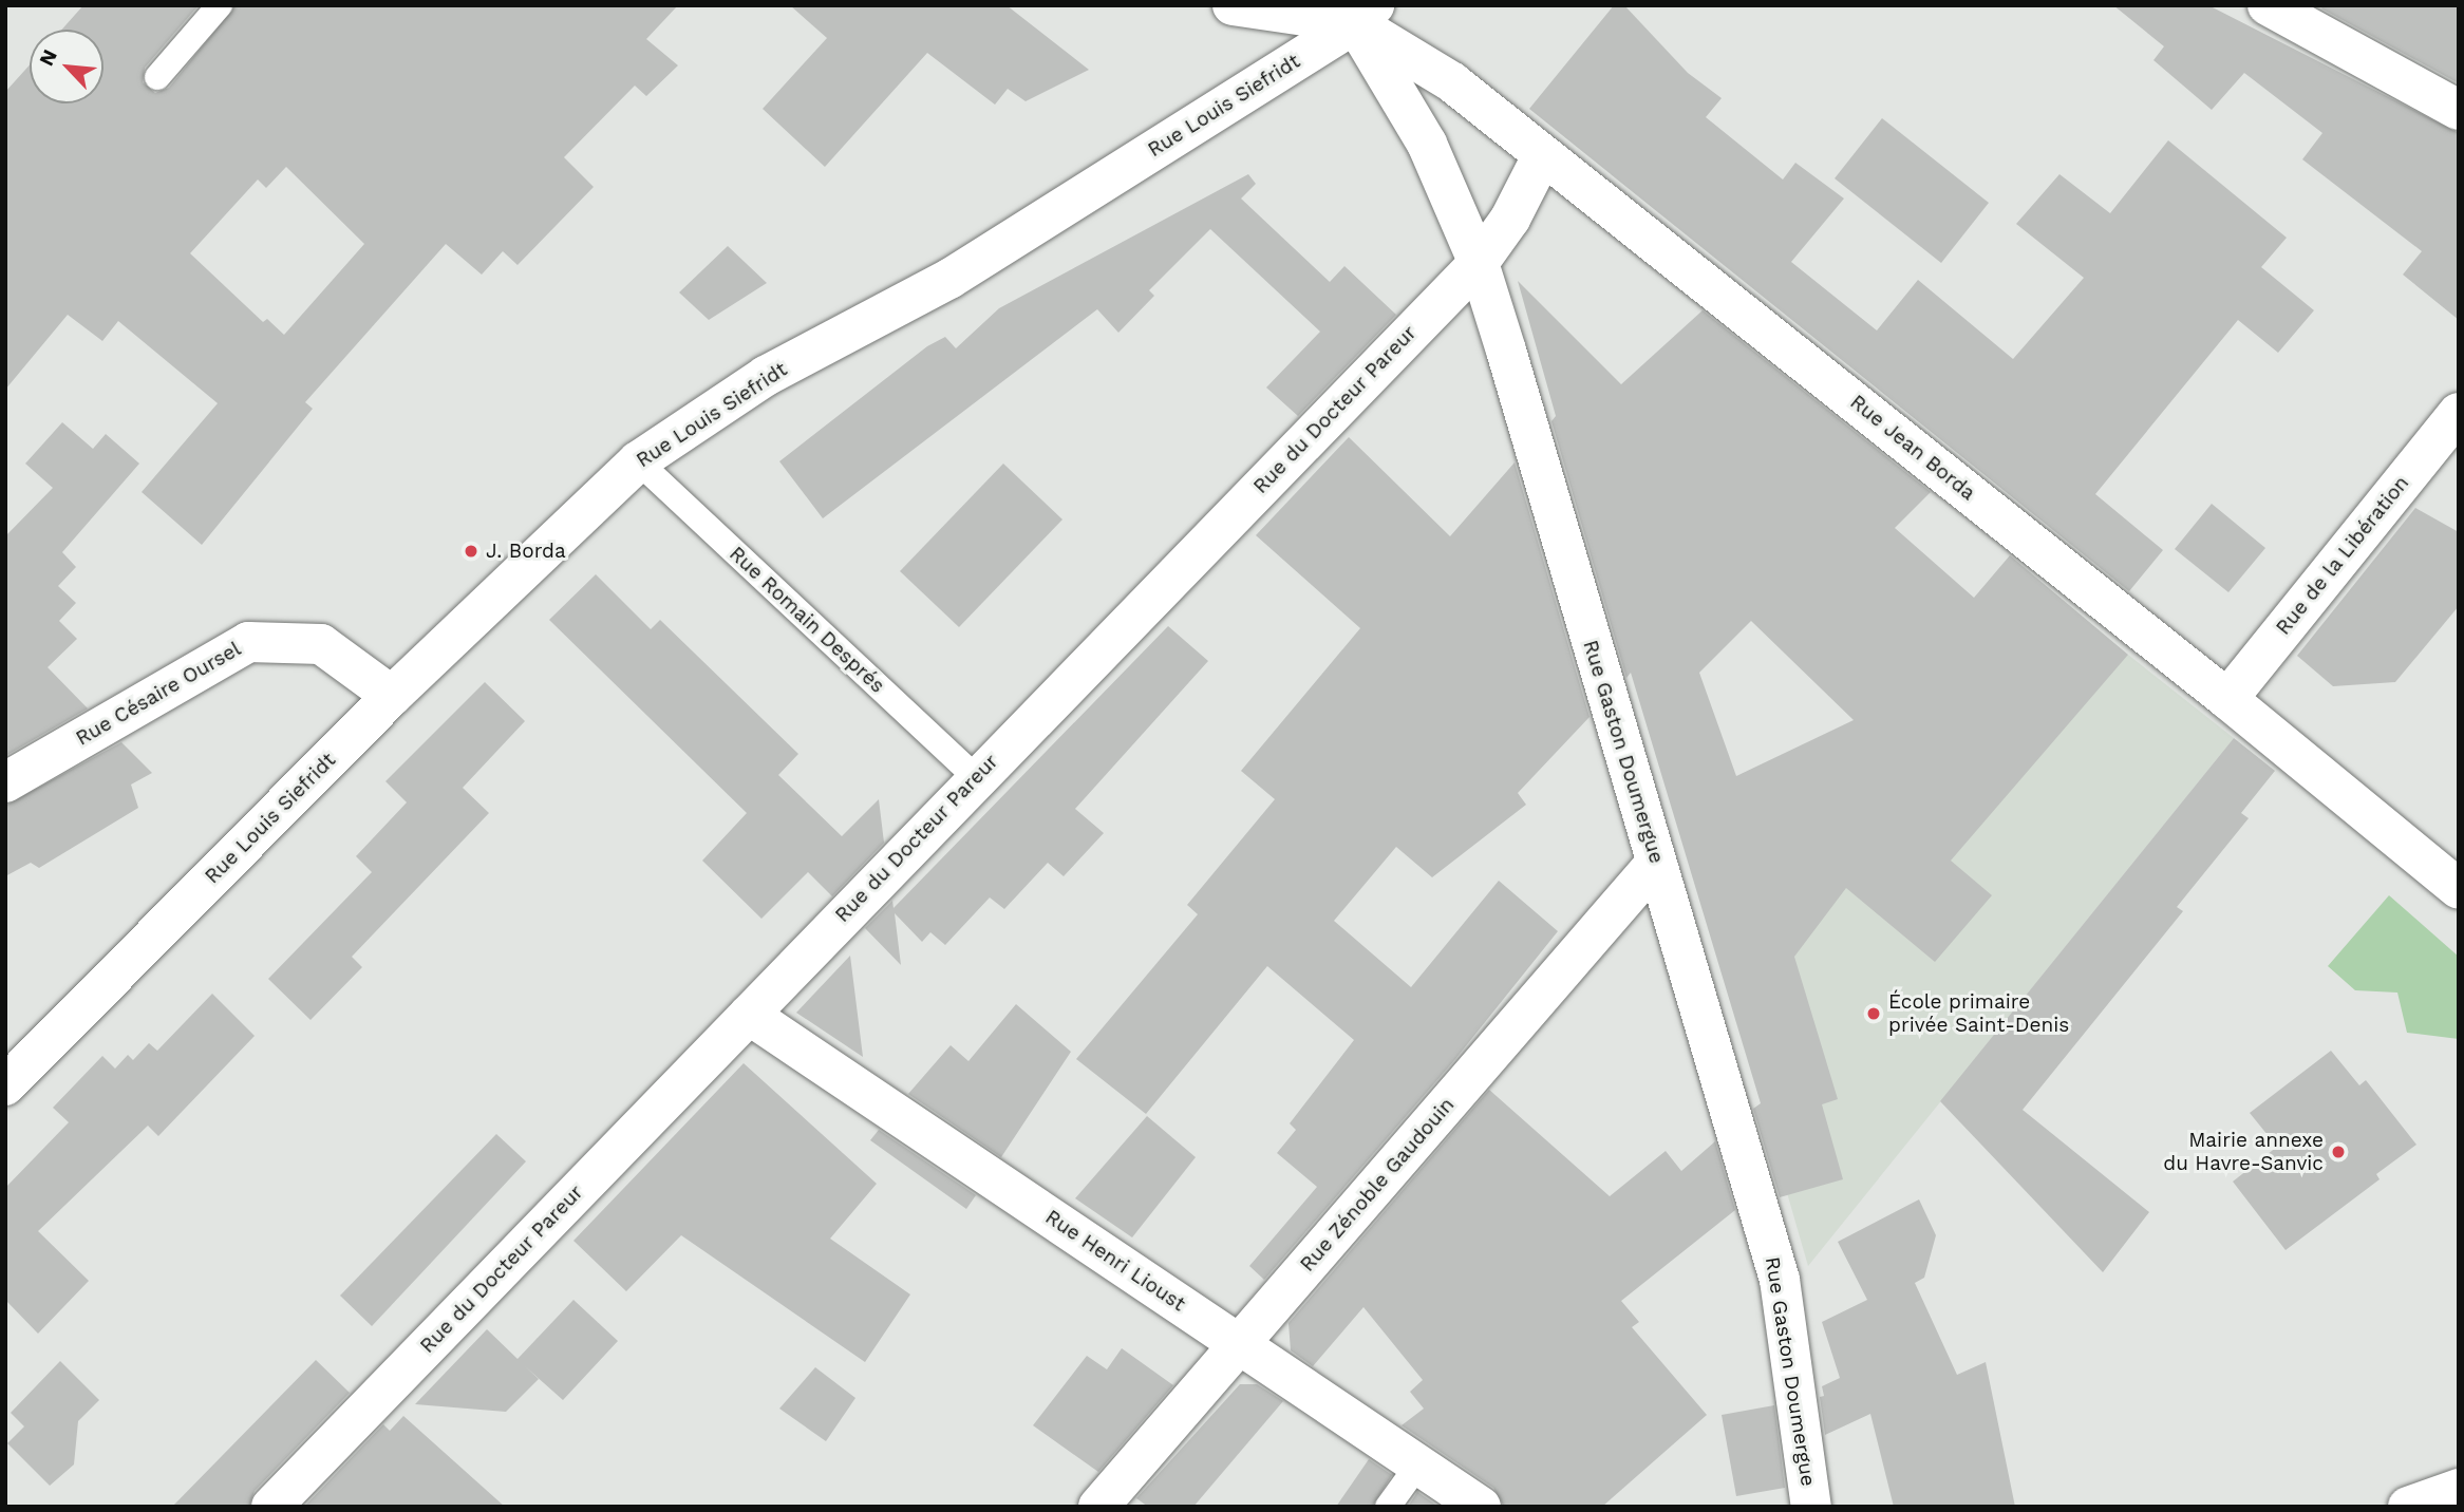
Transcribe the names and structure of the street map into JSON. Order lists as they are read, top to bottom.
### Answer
{
  "streets": {
    "street": [
      "Rue Louis Siefridt",
      "Rue du Docteur Pareur",
      "Rue Jean Borda",
      "Rue de la Libération",
      "Rue Césaire Oursel",
      "Rue Gaston Doumergue",
      "Rue Zénoble Gaudouin",
      "Rue Henri Lioust"
    ],
    "lane": ["Rue Romain Després"]
  },
  "crossings": [
    ["Rue Louis Siefridt", "Rue Jean Borda"],
    ["Rue Louis Siefridt", "Rue Romain Després"],
    ["Rue Louis Siefridt", "Rue Césaire Oursel"],
    ["Rue Louis Siefridt", "Rue Gaston Doumergue"],
    ["Rue du Docteur Pareur", "Rue Jean Borda"],
    ["Rue du Docteur Pareur", "Rue Romain Després"],
    ["Rue du Docteur Pareur", "Rue Gaston Doumergue"],
    ["Rue du Docteur Pareur", "Rue Henri Lioust"],
    ["Rue Jean Borda", "Rue de la Libération"],
    ["Rue Jean Borda", "Rue Gaston Doumergue"],
    ["Rue Gaston Doumergue", "Rue Zénoble Gaudouin"],
    ["Rue Zénoble Gaudouin", "Rue Henri Lioust"]
  ],
  "places": ["J. Borda", "École primaire privée Saint-Denis", "Mairie annexe du Havre-Sanvic"],
  "north": "top left"
}
